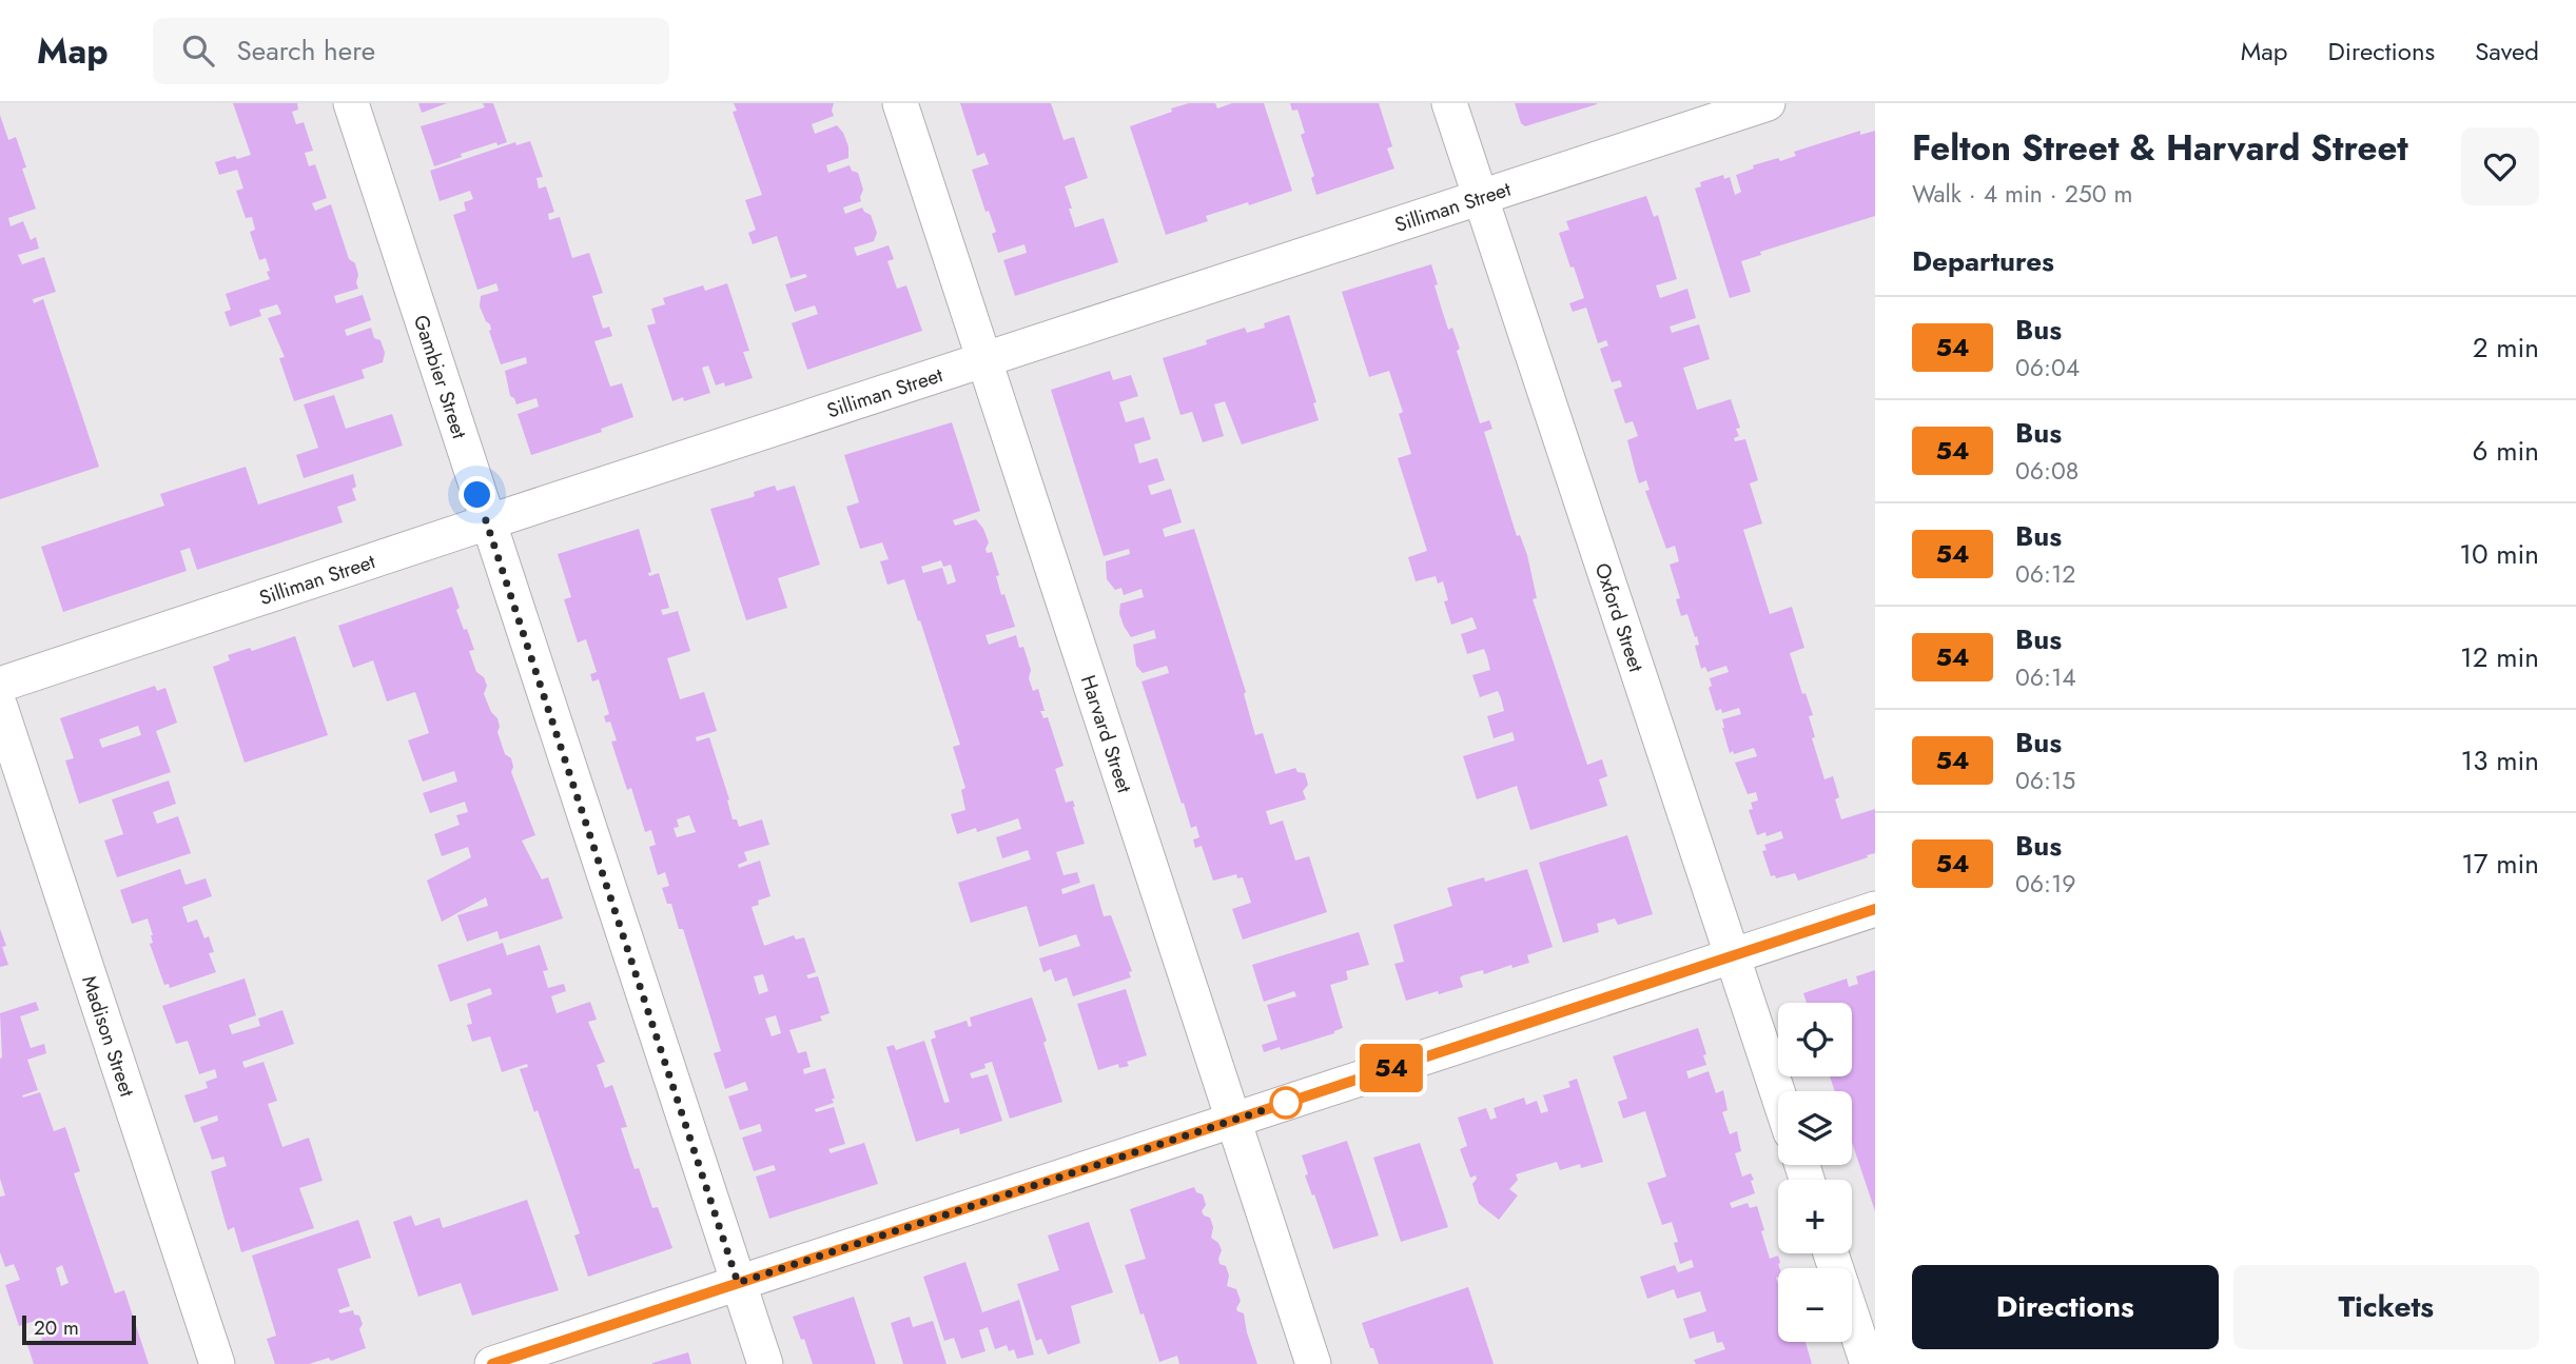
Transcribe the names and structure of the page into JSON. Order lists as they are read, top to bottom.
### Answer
{
  "streets": {
    "street": [
      "Silliman Street",
      "Gambier Street",
      "Oxford Street",
      "Harvard Street",
      "Madison Street"
    ]
  },
  "crossings": [
    ["Silliman Street", "Gambier Street"],
    ["Silliman Street", "Oxford Street"],
    ["Silliman Street", "Harvard Street"]
  ],
  "lines": ["bus line 54"],
  "scale_bar": "20 m",
  "page": {
    "header": "Map",
    "search": "Search here",
    "nav": ["Map", "Directions", "Saved"],
    "on_map": "54",
    "heading": [
      ["Felton Street & Harvard Street", "Walk · 4 min · 250 m"],
      "Departures"
    ],
    "list": [
      {
        "mark": "54",
        "name": "Bus",
        "note": "06:04",
        "value": "2 min"
      },
      {
        "mark": "54",
        "name": "Bus",
        "note": "06:08",
        "value": "6 min"
      },
      {
        "mark": "54",
        "name": "Bus",
        "note": "06:12",
        "value": "10 min"
      },
      {
        "mark": "54",
        "name": "Bus",
        "note": "06:14",
        "value": "12 min"
      },
      {
        "mark": "54",
        "name": "Bus",
        "note": "06:15",
        "value": "13 min"
      },
      {
        "mark": "54",
        "name": "Bus",
        "note": "06:19",
        "value": "17 min"
      }
    ],
    "map_buttons": ["+", "−"],
    "buttons": ["Directions", "Tickets"],
    "scale": "20 m"
  }
}
